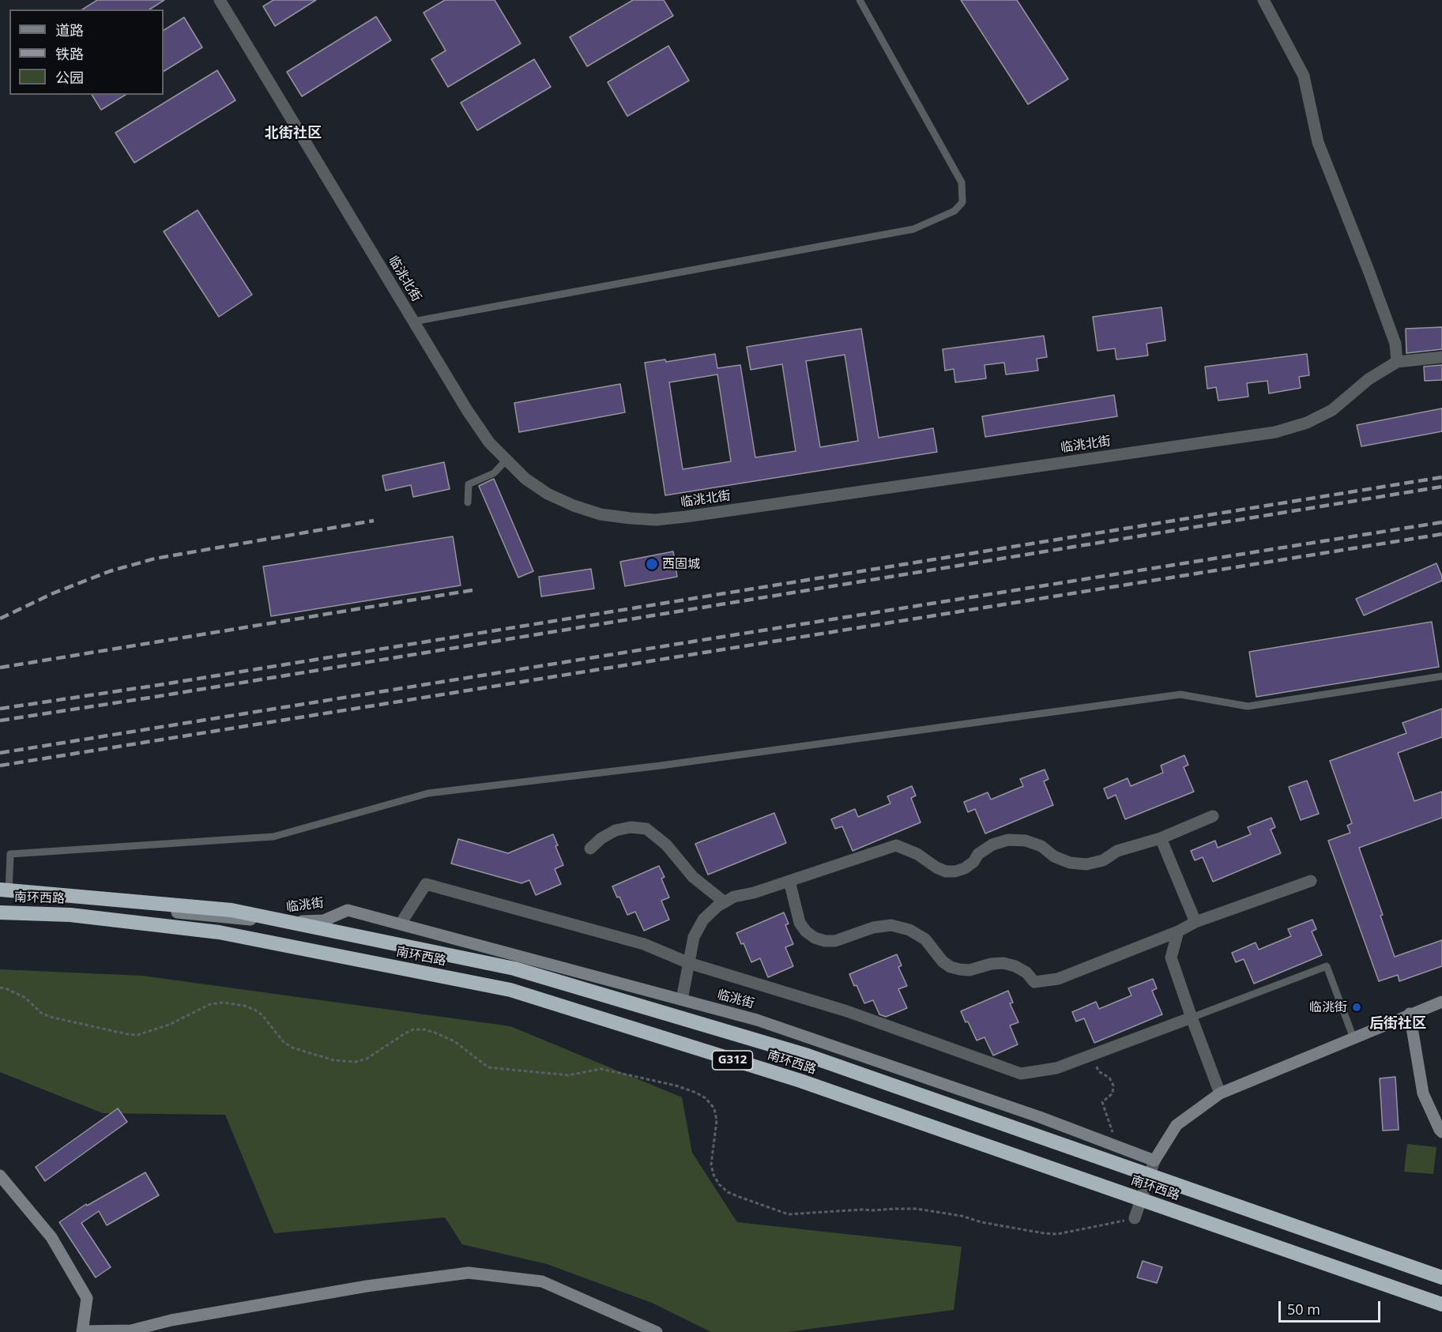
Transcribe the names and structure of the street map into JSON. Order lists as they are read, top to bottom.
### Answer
{
  "streets": {
    "highway": ["南环西路", "G312"],
    "street": ["临洮北街", "临洮街"]
  },
  "crossings": [
    ["南环西路", "临洮街"]
  ],
  "districts": ["北街社区", "后街社区"],
  "places": ["西固城", "临洮街"],
  "legend": ["道路", "铁路", "公园"],
  "scale_bar": "50 m"
}
